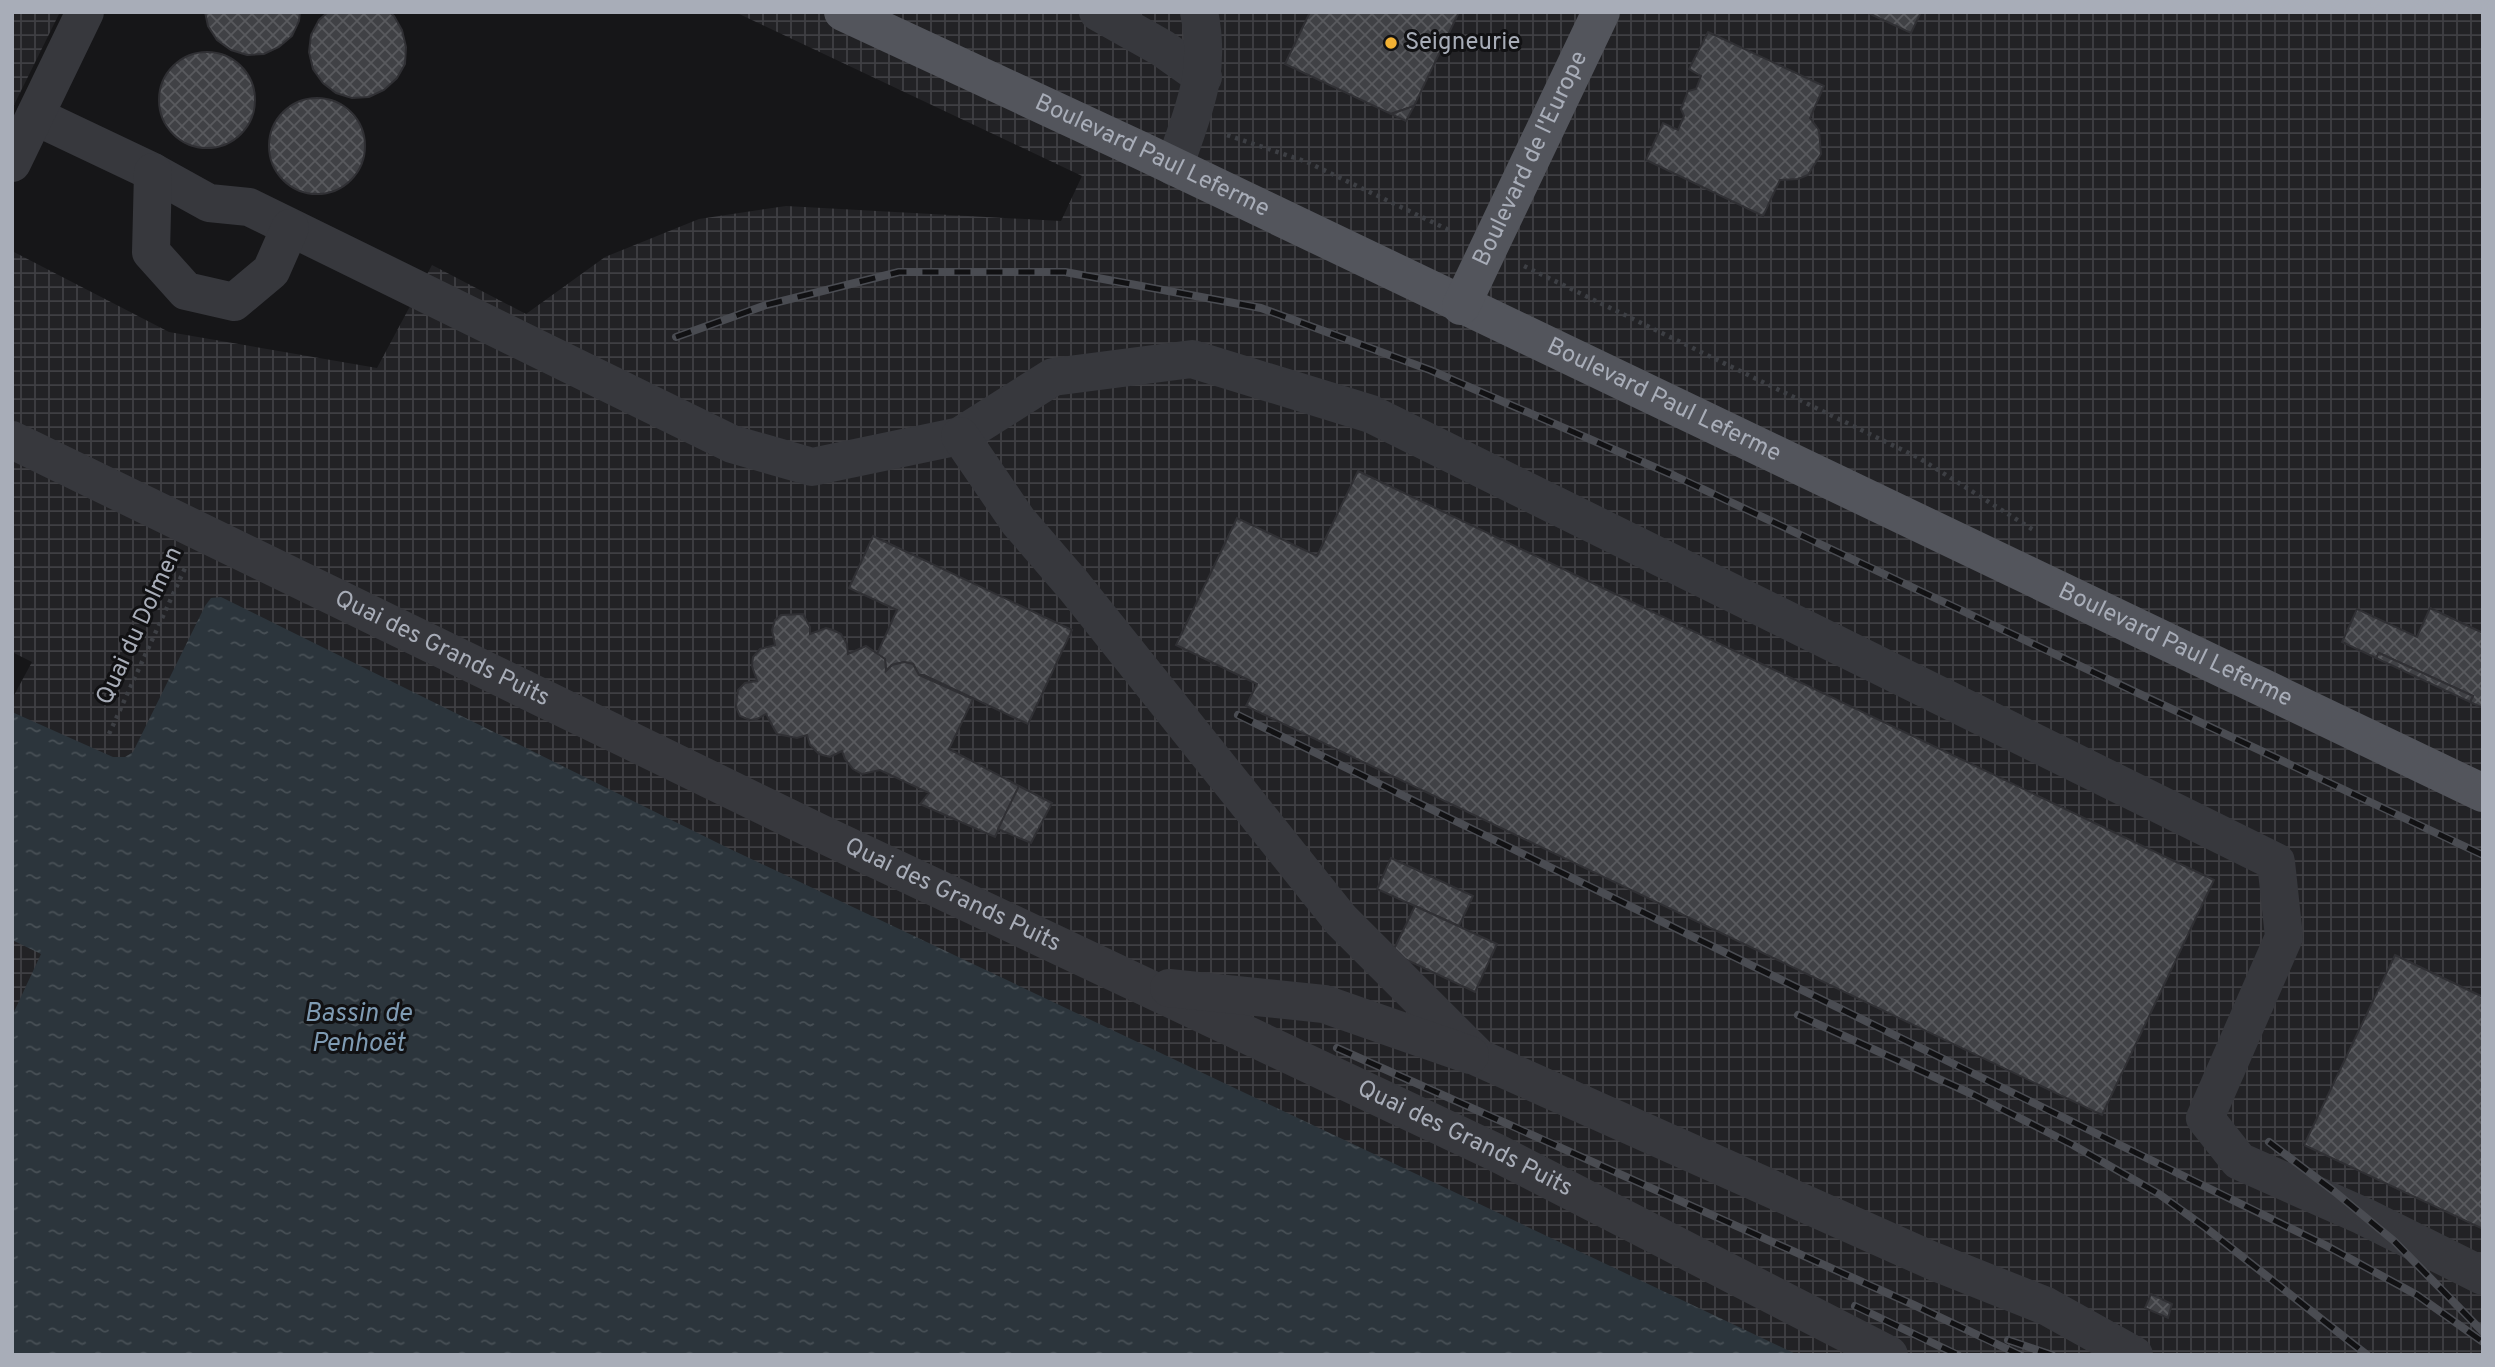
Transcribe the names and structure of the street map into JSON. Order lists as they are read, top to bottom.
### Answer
{
  "streets": {
    "main road": ["Boulevard Paul Leferme", "Boulevard de l'Europe"],
    "street": ["Quai des Grands Puits"],
    "path": ["Quai du Dolmen"]
  },
  "crossings": [
    ["Boulevard Paul Leferme", "Boulevard de l'Europe"],
    ["Quai du Dolmen", "Quai des Grands Puits"]
  ],
  "water": ["Bassin de Penhoët"],
  "places": ["Seigneurie"]
}
